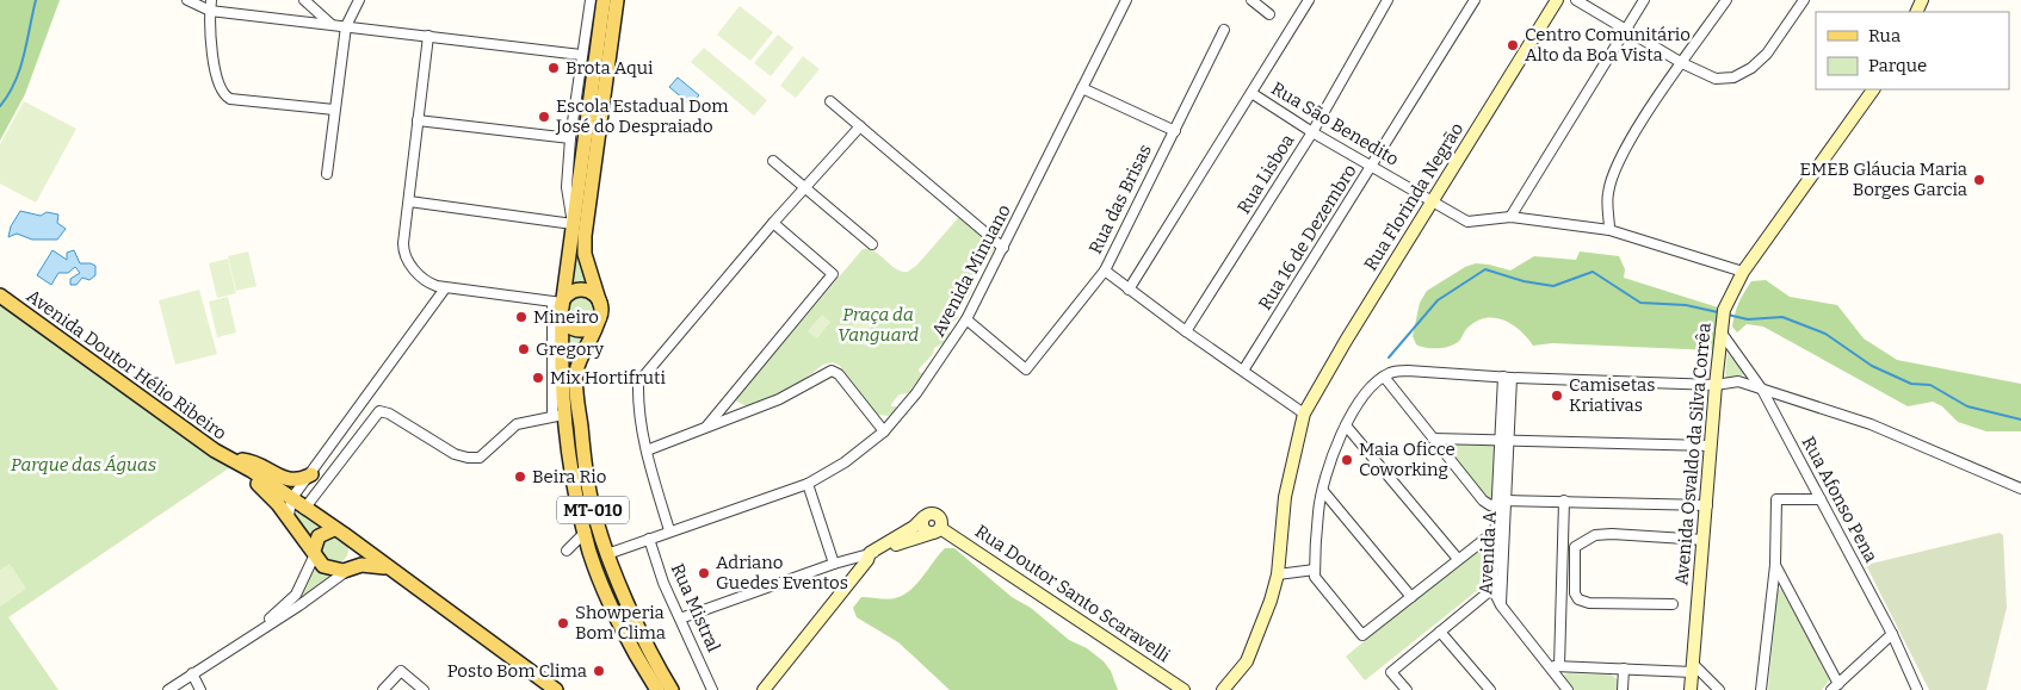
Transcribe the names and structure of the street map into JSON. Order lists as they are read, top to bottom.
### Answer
{
  "streets": {
    "main road": ["Avenida Doutor Hélio Ribeiro", "MT-010"],
    "street": [
      "Rua São Benedito",
      "Rua Lisboa",
      "Rua Florinda Negrão",
      "Rua das Brisas",
      "Rua 16 de Dezembro",
      "Avenida Minuano",
      "Avenida Osvaldo da Silva Corrêa",
      "Rua Afonso Pena",
      "Avenida A",
      "Rua Doutor Santo Scaravelli",
      "Rua Mistral"
    ]
  },
  "crossings": [
    ["Rua São Benedito", "Rua Lisboa"],
    ["Rua São Benedito", "Rua Florinda Negrão"],
    ["Rua São Benedito", "Rua 16 de Dezembro"],
    ["Rua São Benedito", "Avenida Osvaldo da Silva Corrêa"],
    ["Rua das Brisas", "Avenida Minuano"],
    ["Avenida Minuano", "MT-010"],
    ["Avenida Minuano", "Rua Mistral"],
    ["Avenida Osvaldo da Silva Corrêa", "Rua Afonso Pena"]
  ],
  "parks": ["Praça da Vanguard", "Parque das Águas"],
  "places": [
    "Centro Comunitário Alto da Boa Vista",
    "Brota Aqui",
    "Escola Estadual Dom José do Despraiado",
    "EMEB Gláucia Maria Borges Garcia",
    "Mineiro",
    "Gregory",
    "Mix Hortifruti",
    "Camisetas Kriativas",
    "Maia Oficce Coworking",
    "Beira Rio",
    "Adriano Guedes Eventos",
    "Showperia Bom Clima",
    "Posto Bom Clima"
  ],
  "legend": ["Rua", "Parque"]
}
